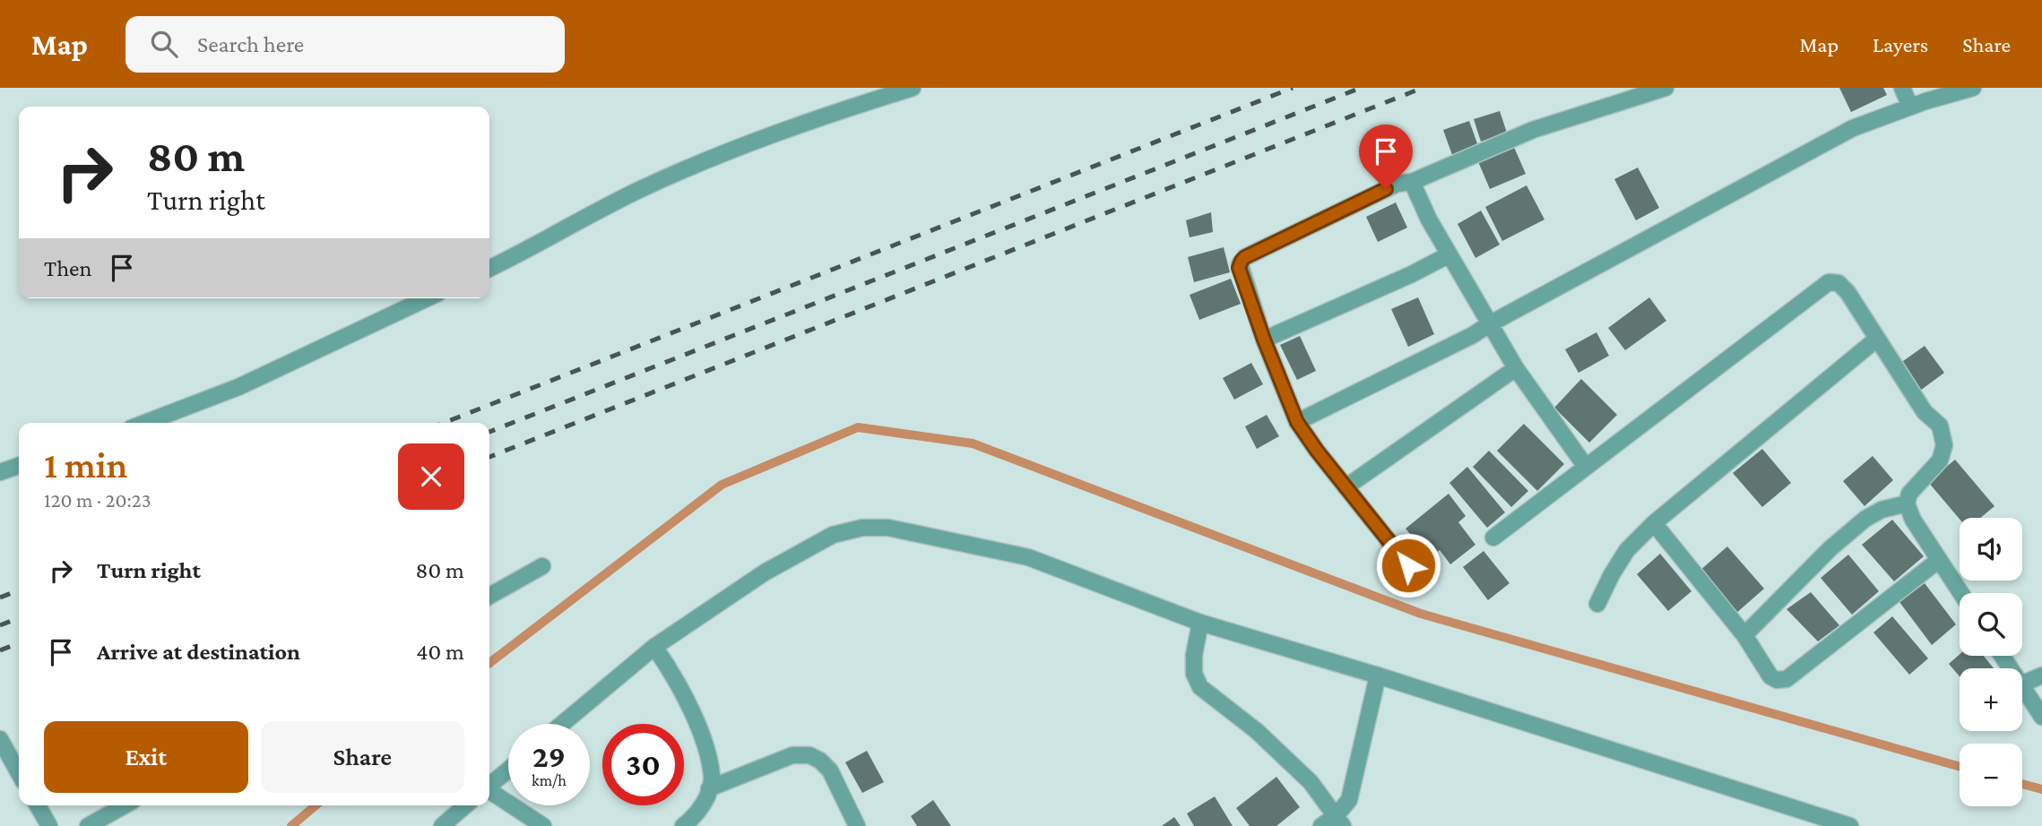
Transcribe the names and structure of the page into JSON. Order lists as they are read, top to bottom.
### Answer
{
  "page": {
    "header": "Map",
    "search": "Search here",
    "nav": ["Map", "Layers", "Share"],
    "turn": ["80 m", "Turn right"],
    "then": "Then",
    "heading": ["1 min", "120 m · 20:23"],
    "map_buttons": ["+", "−"],
    "list": [
      {
        "name": "Turn right",
        "value": "80 m"
      },
      {
        "name": "Arrive at destination",
        "value": "40 m"
      }
    ],
    "buttons": ["Exit", "Share"],
    "speed": "29 km/h",
    "limit": "30"
  }
}
